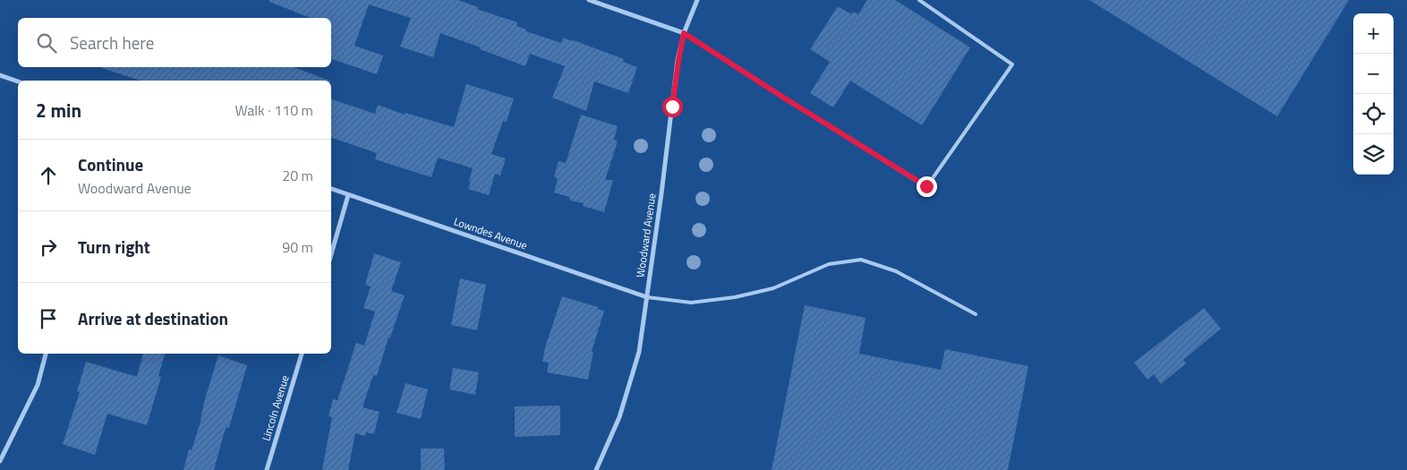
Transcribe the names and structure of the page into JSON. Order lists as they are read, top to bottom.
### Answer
{
  "streets": {
    "street": ["Lowndes Avenue", "Woodward Avenue", "Lincoln Avenue"]
  },
  "crossings": [
    ["Lowndes Avenue", "Woodward Avenue"]
  ],
  "page": {
    "map_buttons": ["+", "−"],
    "search": "Search here",
    "heading": ["2 min", "Walk · 110 m"],
    "list": [
      ["Continue", "Woodward Avenue", "20 m"],
      ["Turn right", "90 m"],
      "Arrive at destination"
    ]
  }
}
